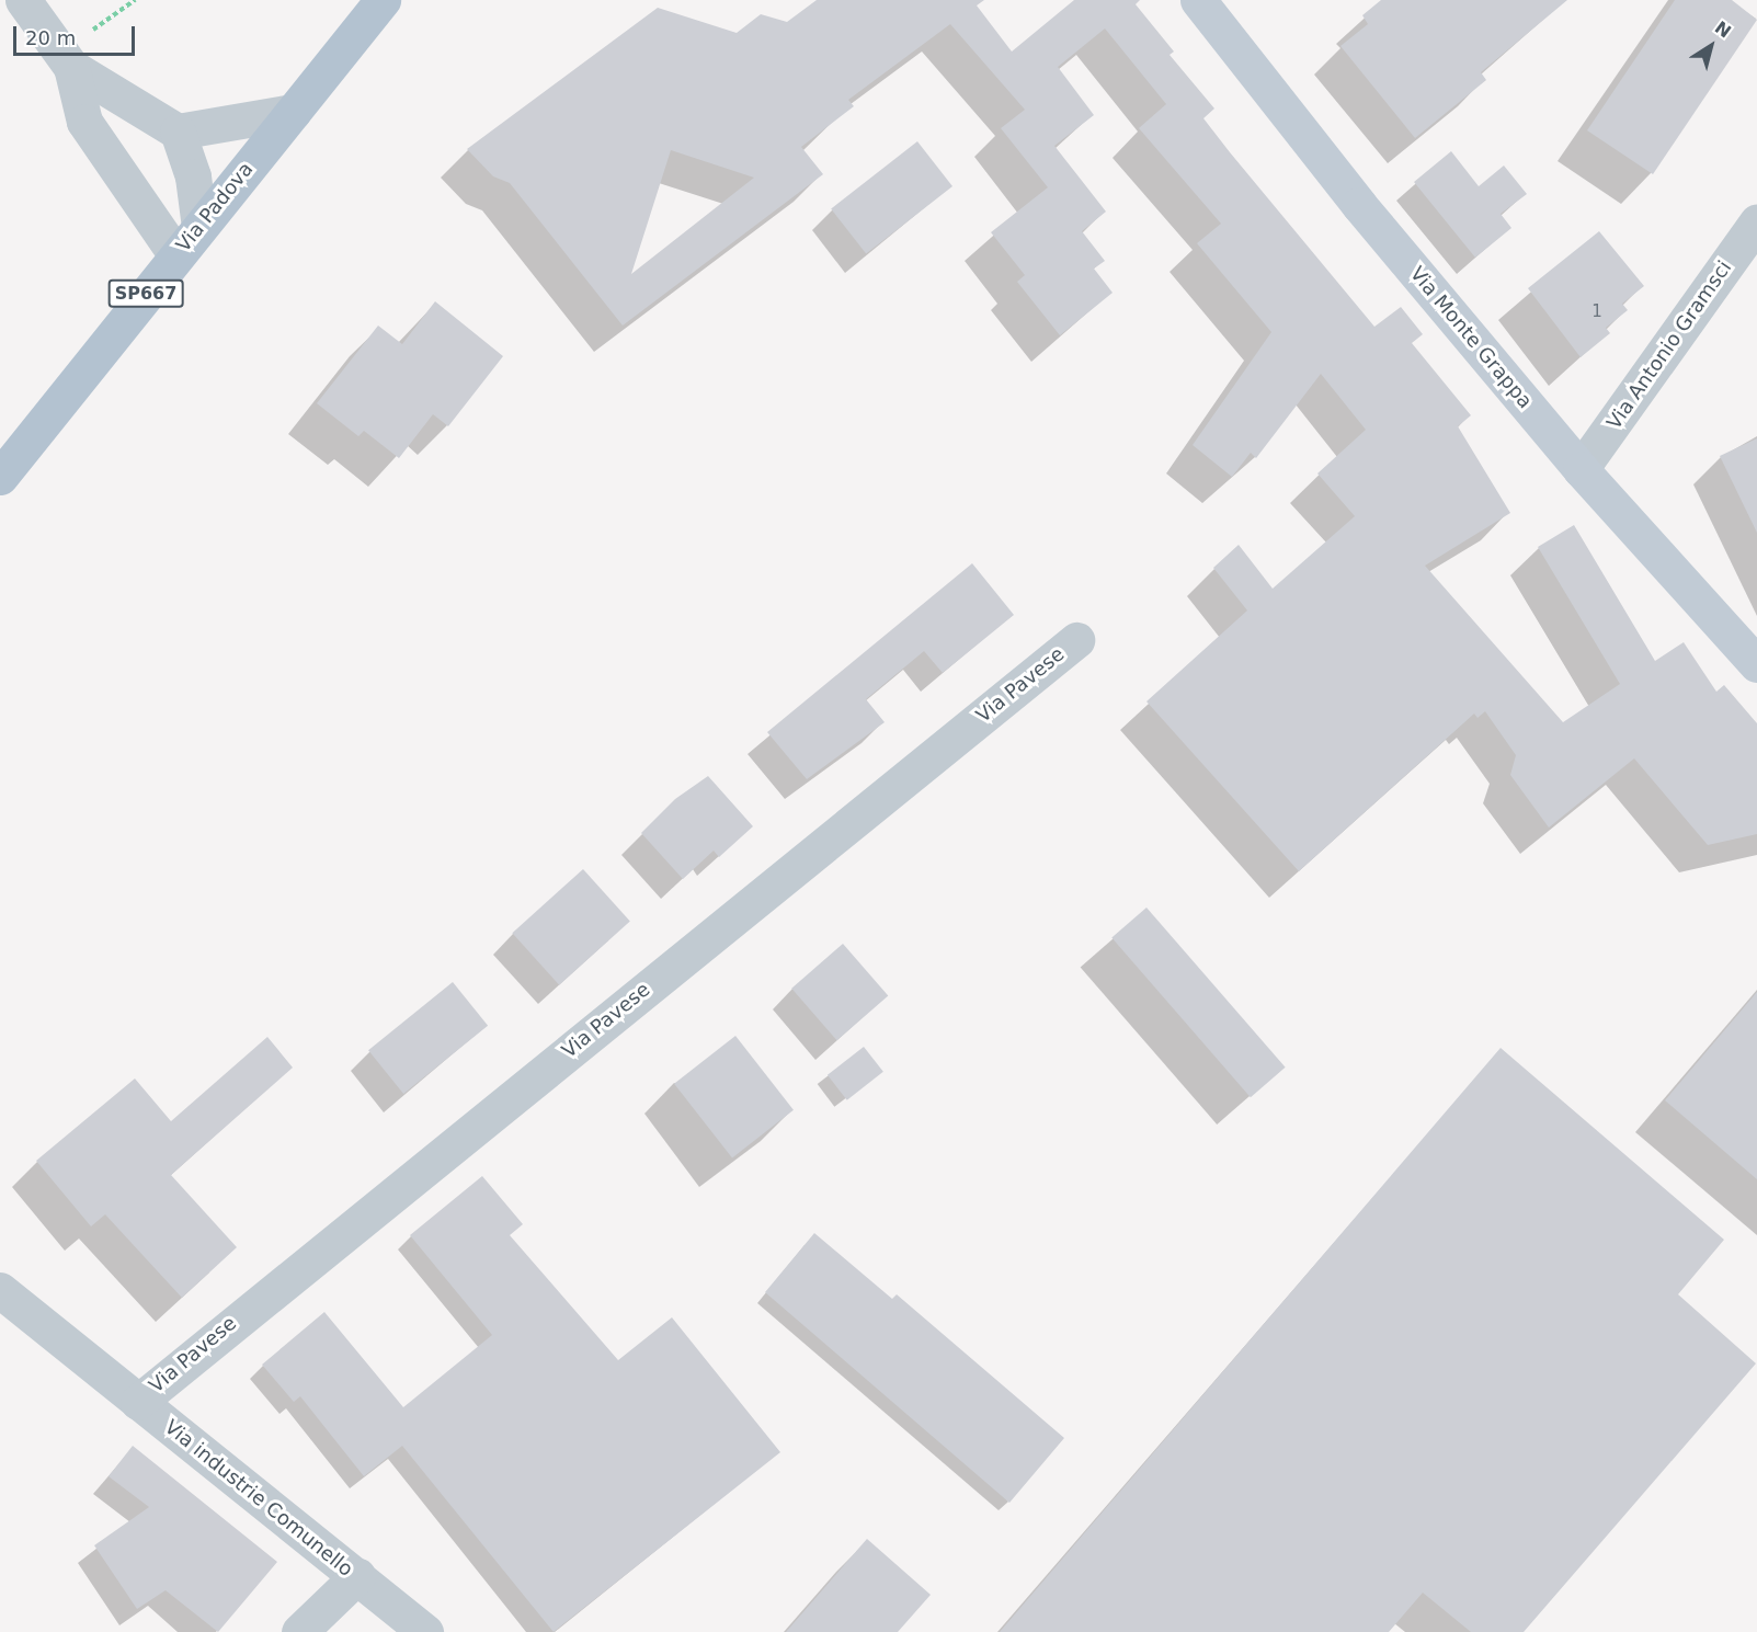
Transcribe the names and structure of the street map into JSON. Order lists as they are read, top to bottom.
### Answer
{
  "streets": {
    "main road": ["Via Padova", "SP667", "Via Monte Grappa"],
    "street": ["Via Antonio Gramsci", "Via Pavese", "Via industrie Comunello"]
  },
  "crossings": [
    ["Via Monte Grappa", "Via Antonio Gramsci"],
    ["Via Pavese", "Via industrie Comunello"]
  ],
  "house_numbers": ["1"],
  "scale_bar": "20 m",
  "north": "top right"
}
